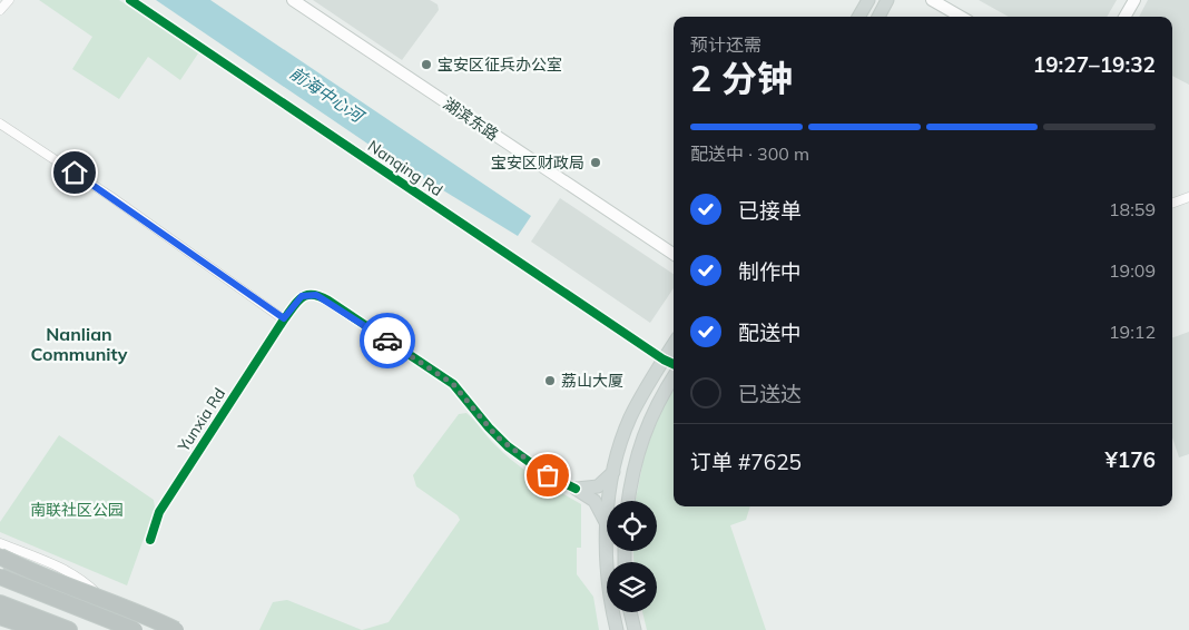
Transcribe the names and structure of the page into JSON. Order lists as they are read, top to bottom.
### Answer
{
  "streets": {
    "main road": ["湖滨东路"],
    "street": ["Nanqing Rd", "Yunxia Rd"]
  },
  "districts": ["Nanlian Community"],
  "water": ["前海中心河"],
  "parks": ["南联社区公园"],
  "places": ["宝安区征兵办公室", "宝安区财政局", "荔山大厦"],
  "page": {
    "heading": ["2 分钟", "预计还需", "19:27–19:32"],
    "panel": ["订单 #7625", "¥176"],
    "bar": "配送中 · 300 m",
    "list": [
      ["已接单", "18:59"],
      ["制作中", "19:09"],
      ["配送中", "19:12"],
      "已送达"
    ]
  }
}
